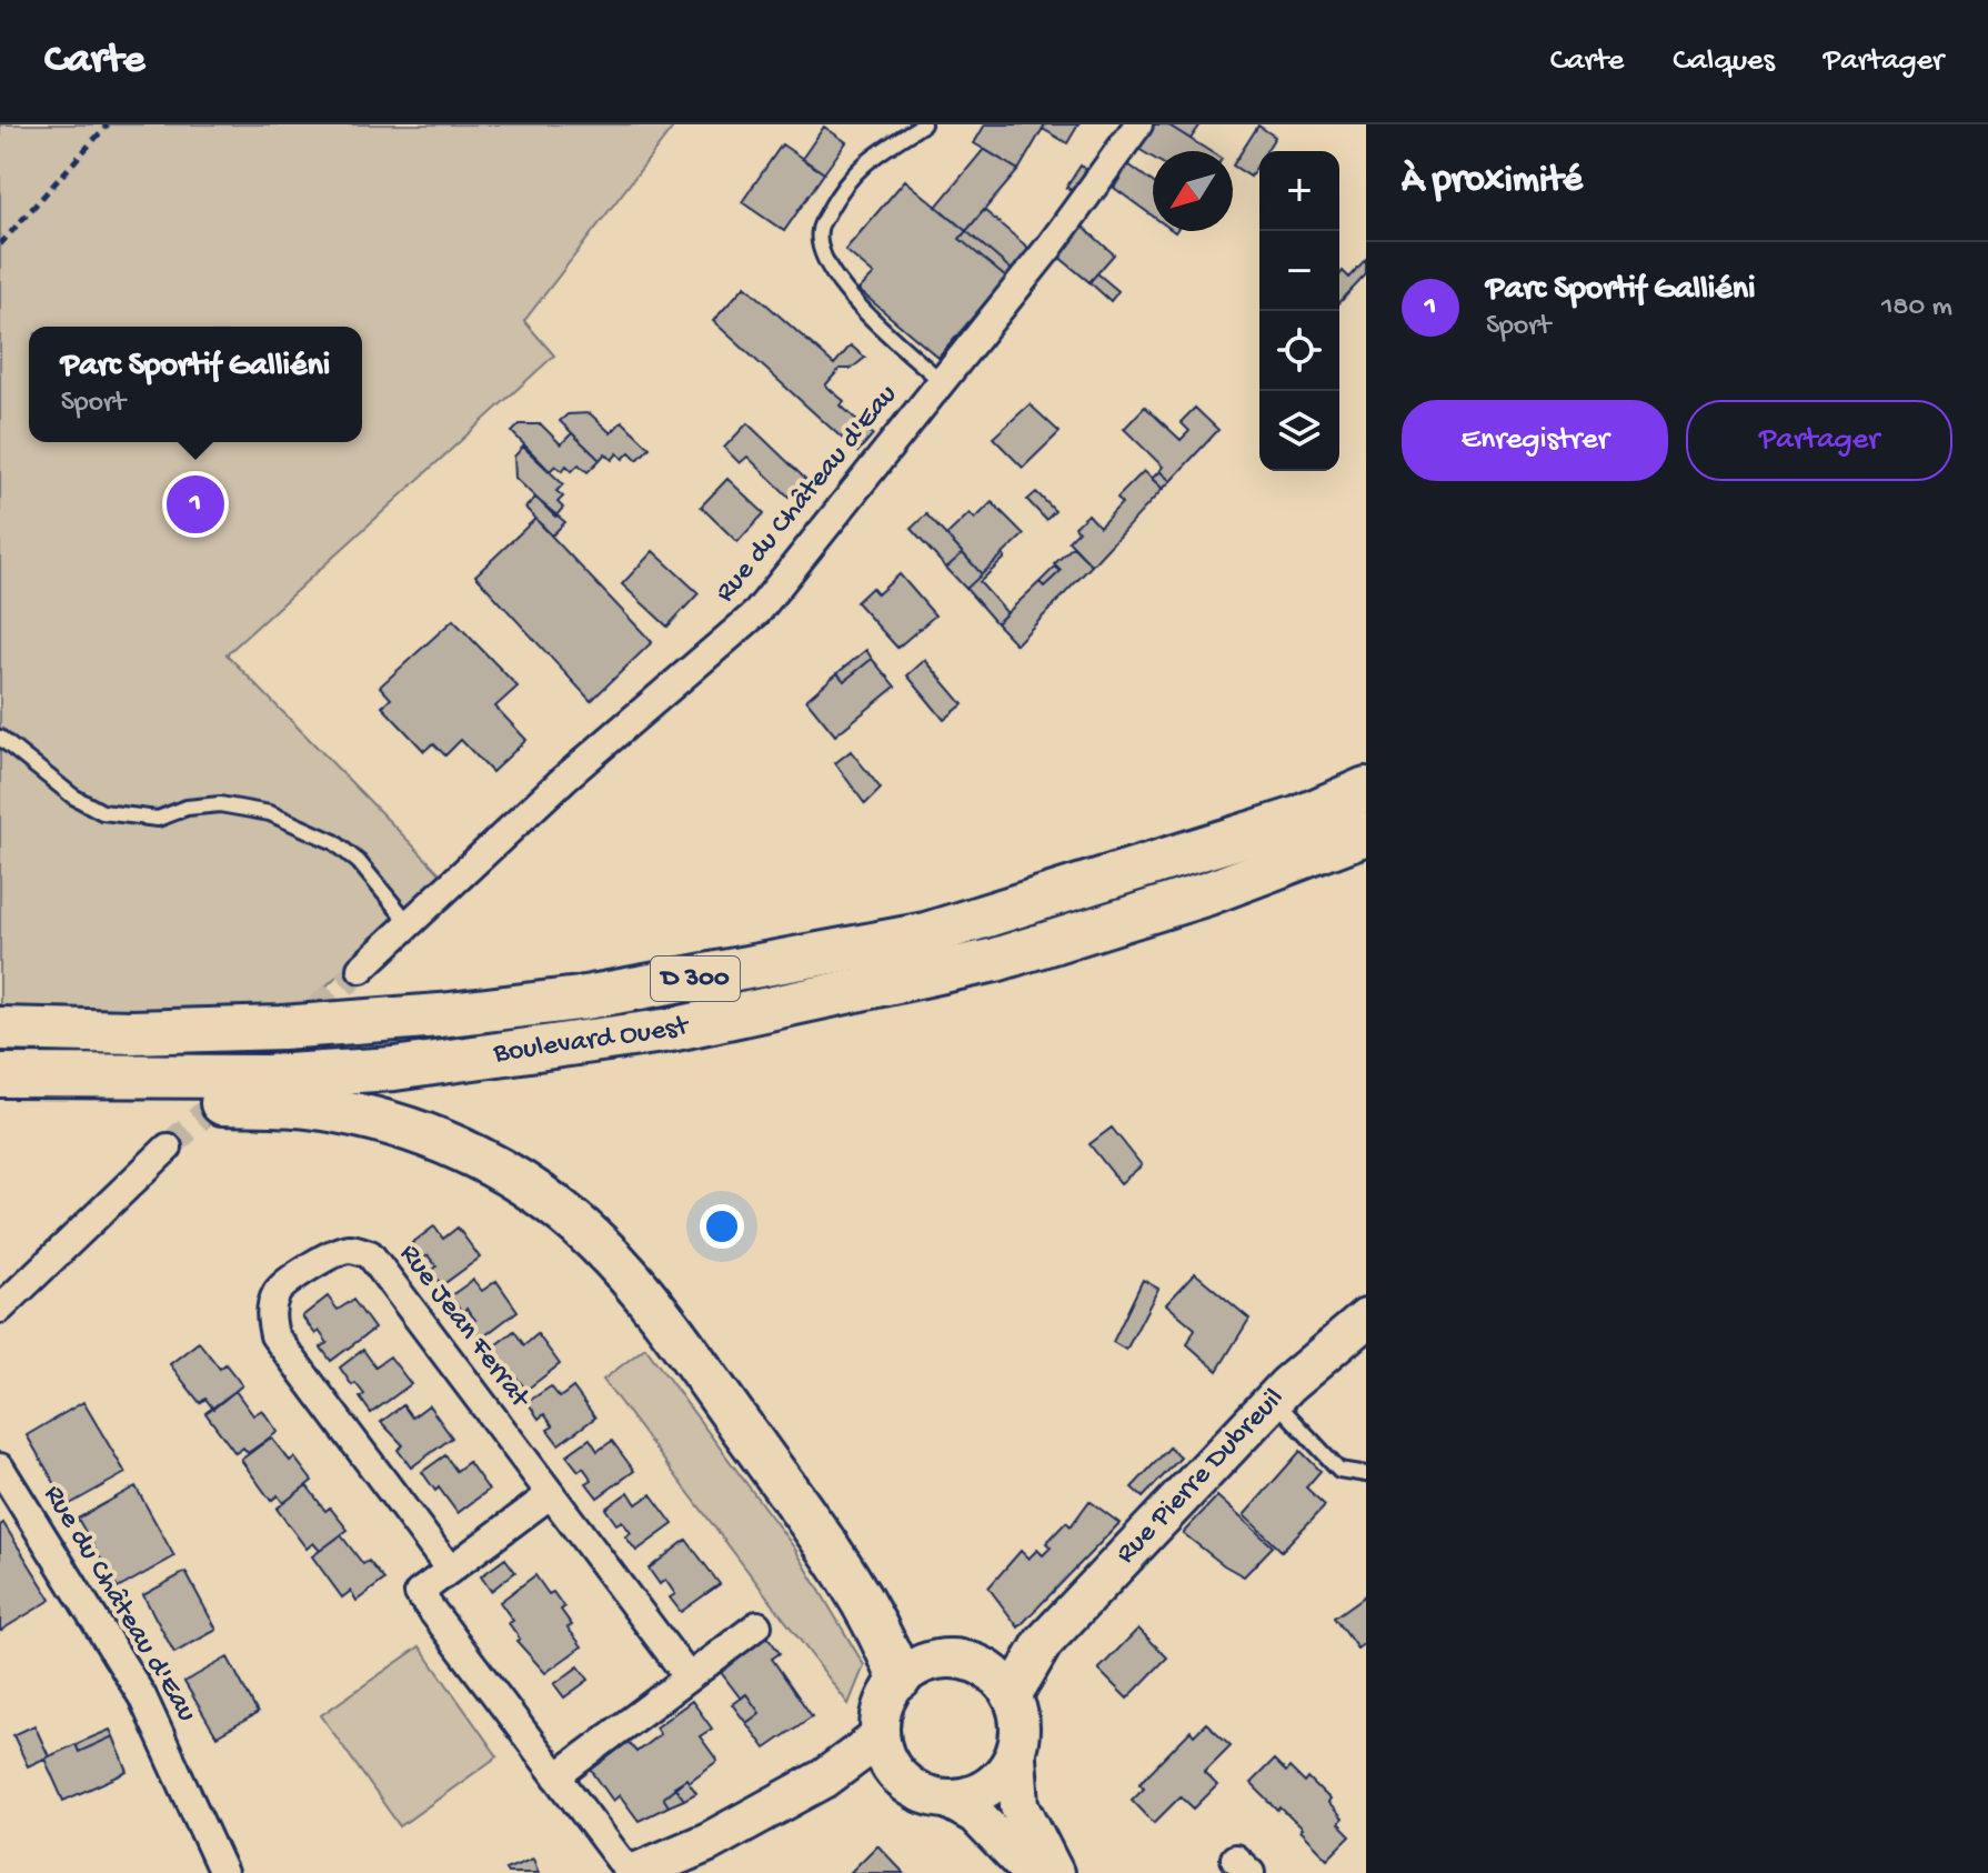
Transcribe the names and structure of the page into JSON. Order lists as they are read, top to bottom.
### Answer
{
  "streets": {
    "main road": ["D 300", "Boulevard Ouest"],
    "street": ["Rue du Château d'Eau", "Rue Jean Ferrat", "Rue Pierre Dubreuil"]
  },
  "north": "bottom left",
  "page": {
    "header": "Carte",
    "nav": ["Carte", "Calques", "Partager"],
    "heading": "À proximité",
    "map_buttons": ["+", "−"],
    "list": [
      {
        "mark": "1",
        "name": "Parc Sportif Galliéni",
        "note": "Sport",
        "value": "180 m"
      }
    ],
    "popup": ["Parc Sportif Galliéni", "Sport"],
    "buttons": ["Enregistrer", "Partager"],
    "pins": "1"
  }
}
